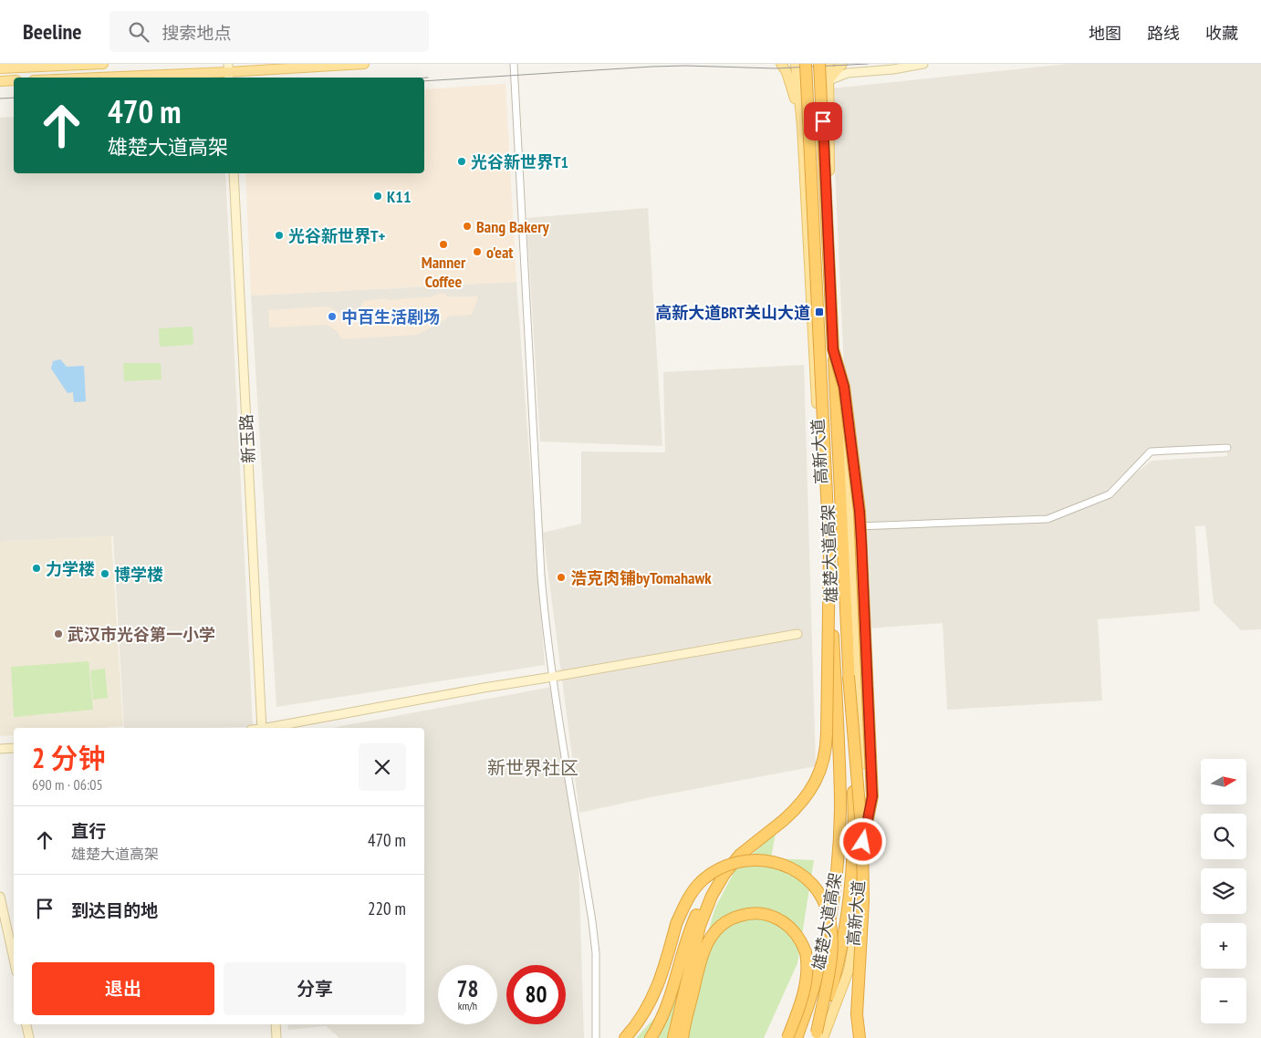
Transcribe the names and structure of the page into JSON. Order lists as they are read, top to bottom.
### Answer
{
  "streets": {
    "highway": ["雄楚大道高架"],
    "main road": ["高新大道"],
    "street": ["新玉路"]
  },
  "crossings": [
    ["高新大道", "雄楚大道高架"]
  ],
  "districts": ["新世界社区"],
  "places": {
    "other": [
      "光谷新世界T1",
      "K11",
      "Bang Bakery",
      "光谷新世界T+",
      "Manner Coffee",
      "o'eat",
      "中百生活剧场",
      "力学楼",
      "博学楼",
      "浩克肉铺byTomahawk",
      "武汉市光谷第一小学"
    ],
    "transit": ["高新大道BRT关山大道"]
  },
  "north": "right",
  "page": {
    "header": "Beeline",
    "search": "搜索地点",
    "nav": ["地图", "路线", "收藏"],
    "turn": ["470 m", "雄楚大道高架"],
    "heading": ["2 分钟", "690 m · 06:05"],
    "map_buttons": ["+", "−"],
    "list": [
      {
        "name": "直行",
        "note": "雄楚大道高架",
        "value": "470 m"
      },
      {
        "name": "到达目的地",
        "value": "220 m"
      }
    ],
    "buttons": ["退出", "分享"],
    "speed": "78 km/h",
    "limit": "80"
  }
}
